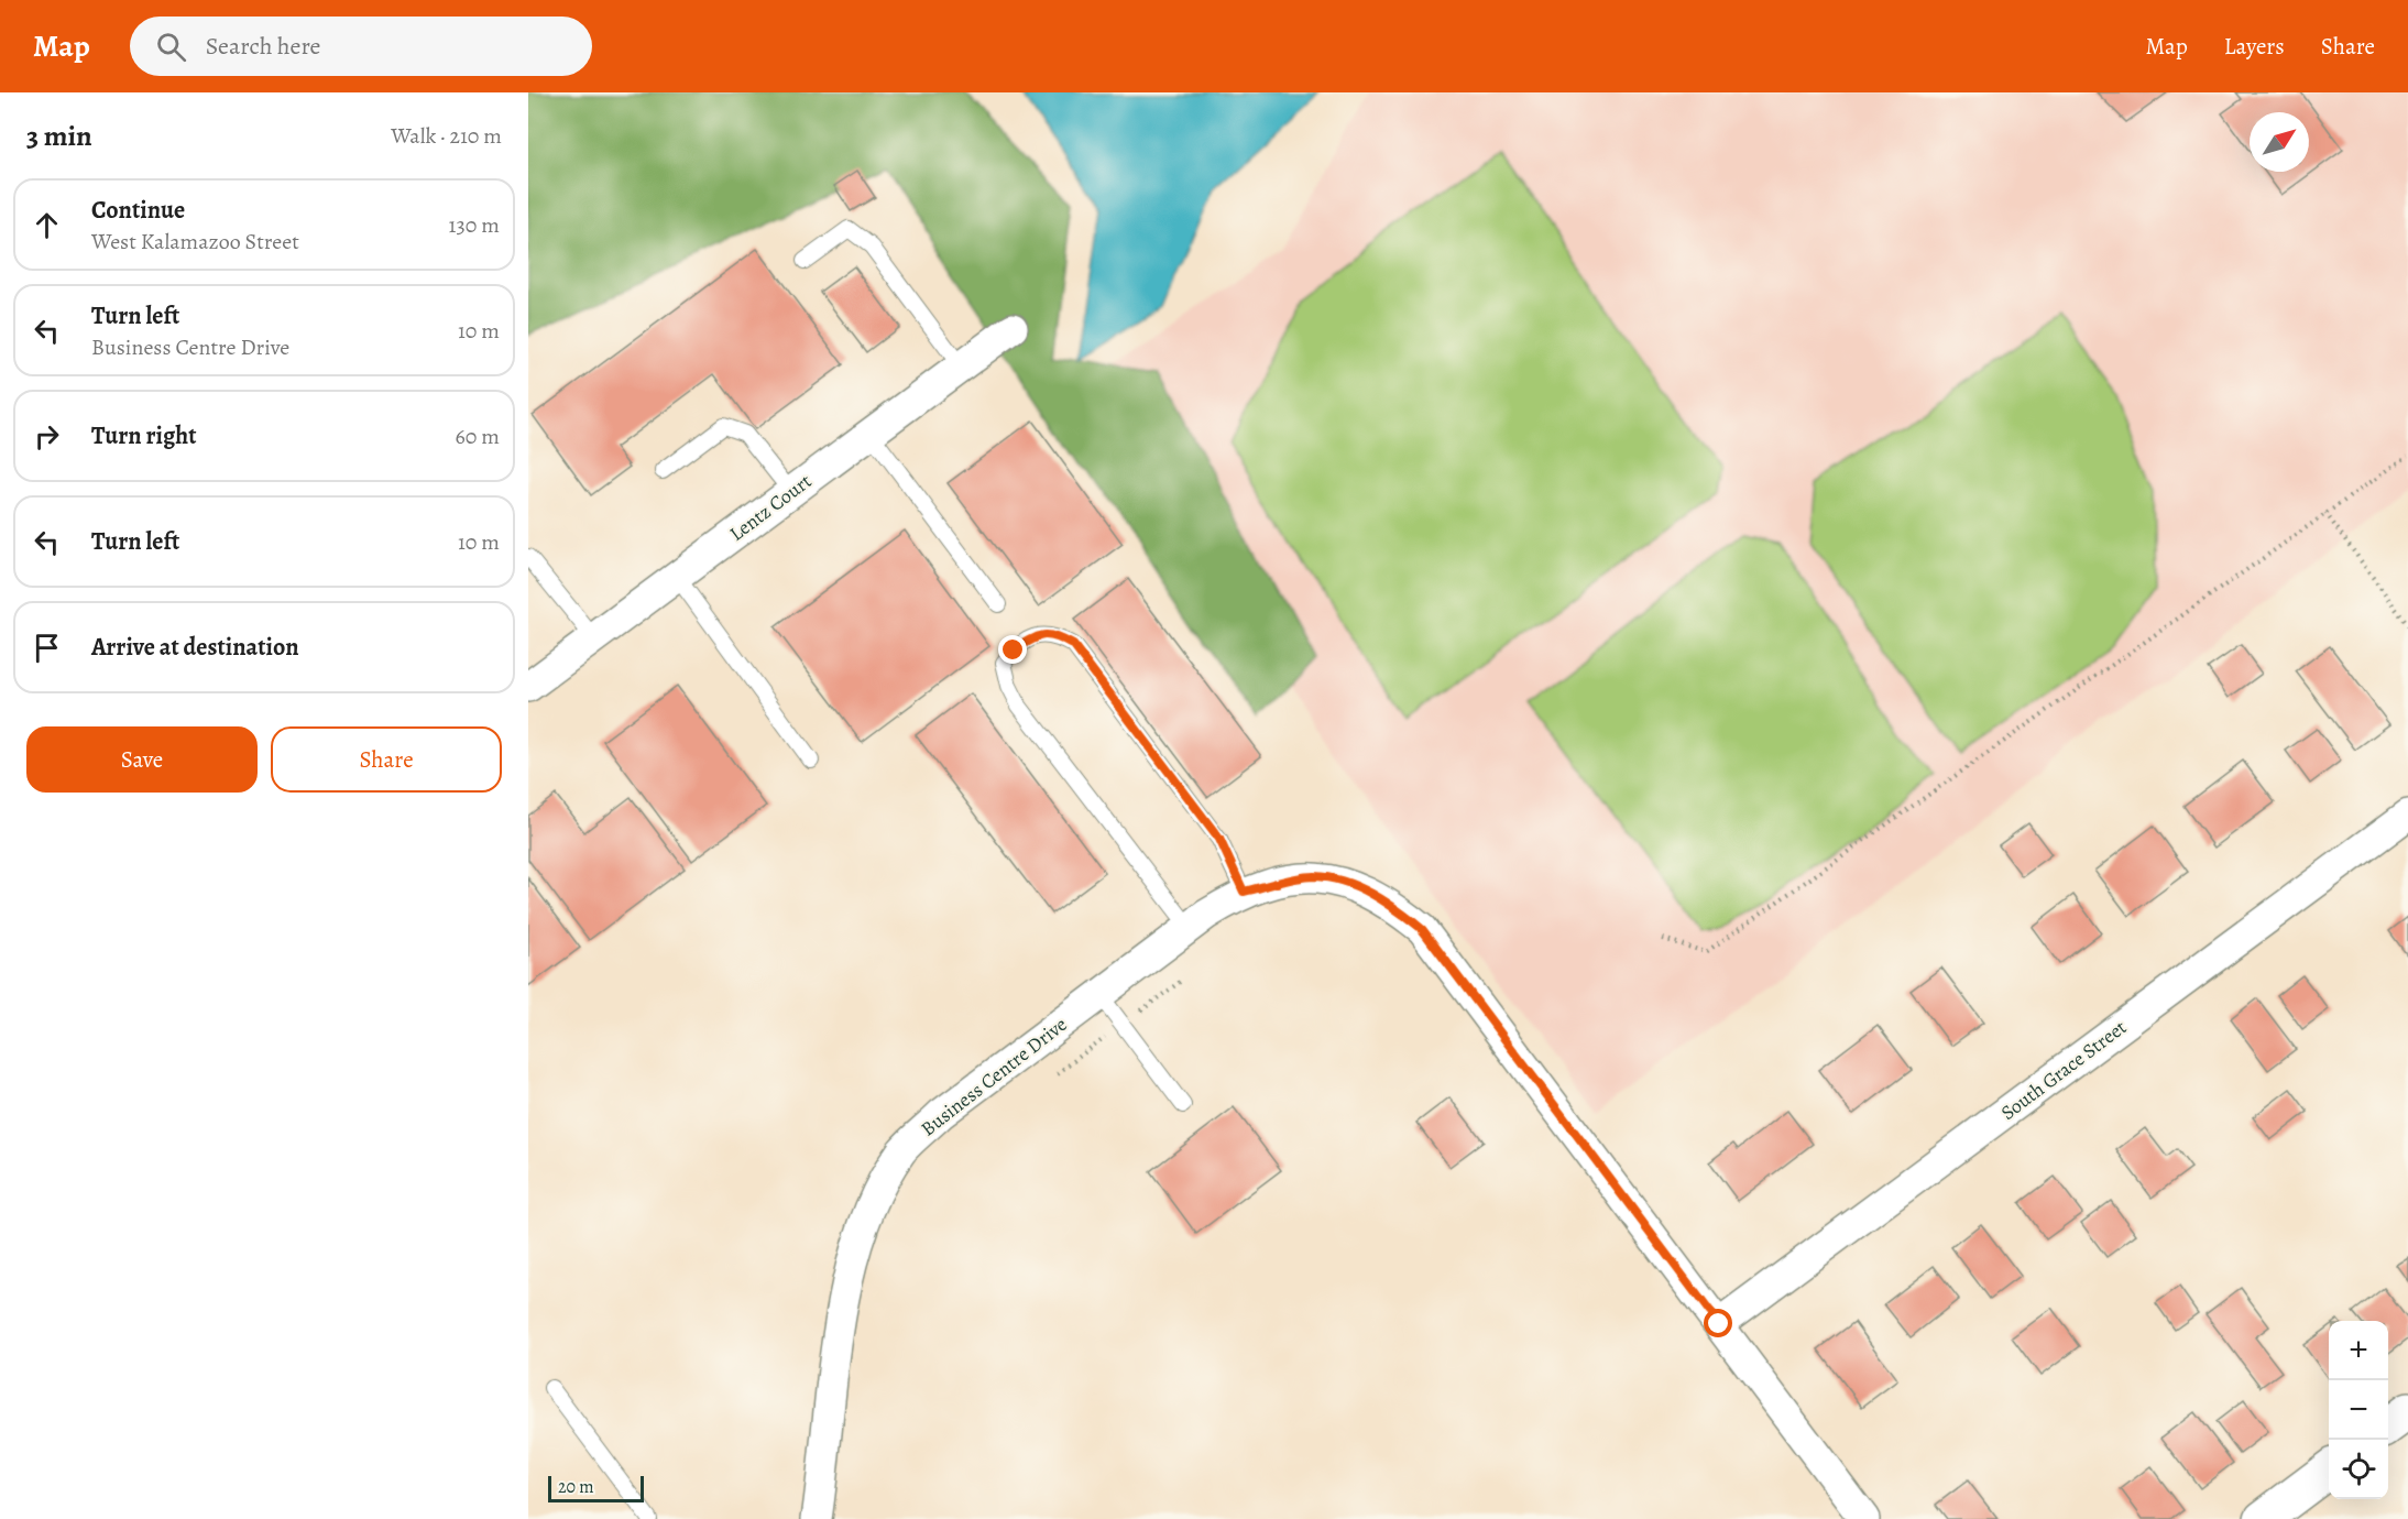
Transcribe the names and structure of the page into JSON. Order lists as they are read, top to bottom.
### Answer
{
  "streets": {
    "street": ["Lentz Court", "South Grace Street", "Business Centre Drive"]
  },
  "crossings": [
    ["South Grace Street", "Business Centre Drive"]
  ],
  "scale_bar": "20 m",
  "north": "top right",
  "page": {
    "header": "Map",
    "search": "Search here",
    "nav": ["Map", "Layers", "Share"],
    "heading": ["3 min", "Walk · 210 m"],
    "list": [
      ["Continue", "West Kalamazoo Street", "130 m"],
      ["Turn left", "Business Centre Drive", "10 m"],
      ["Turn right", "60 m"],
      ["Turn left", "10 m"],
      "Arrive at destination"
    ],
    "buttons": ["Save", "Share"],
    "map_buttons": ["+", "−"],
    "scale": "20 m"
  }
}
